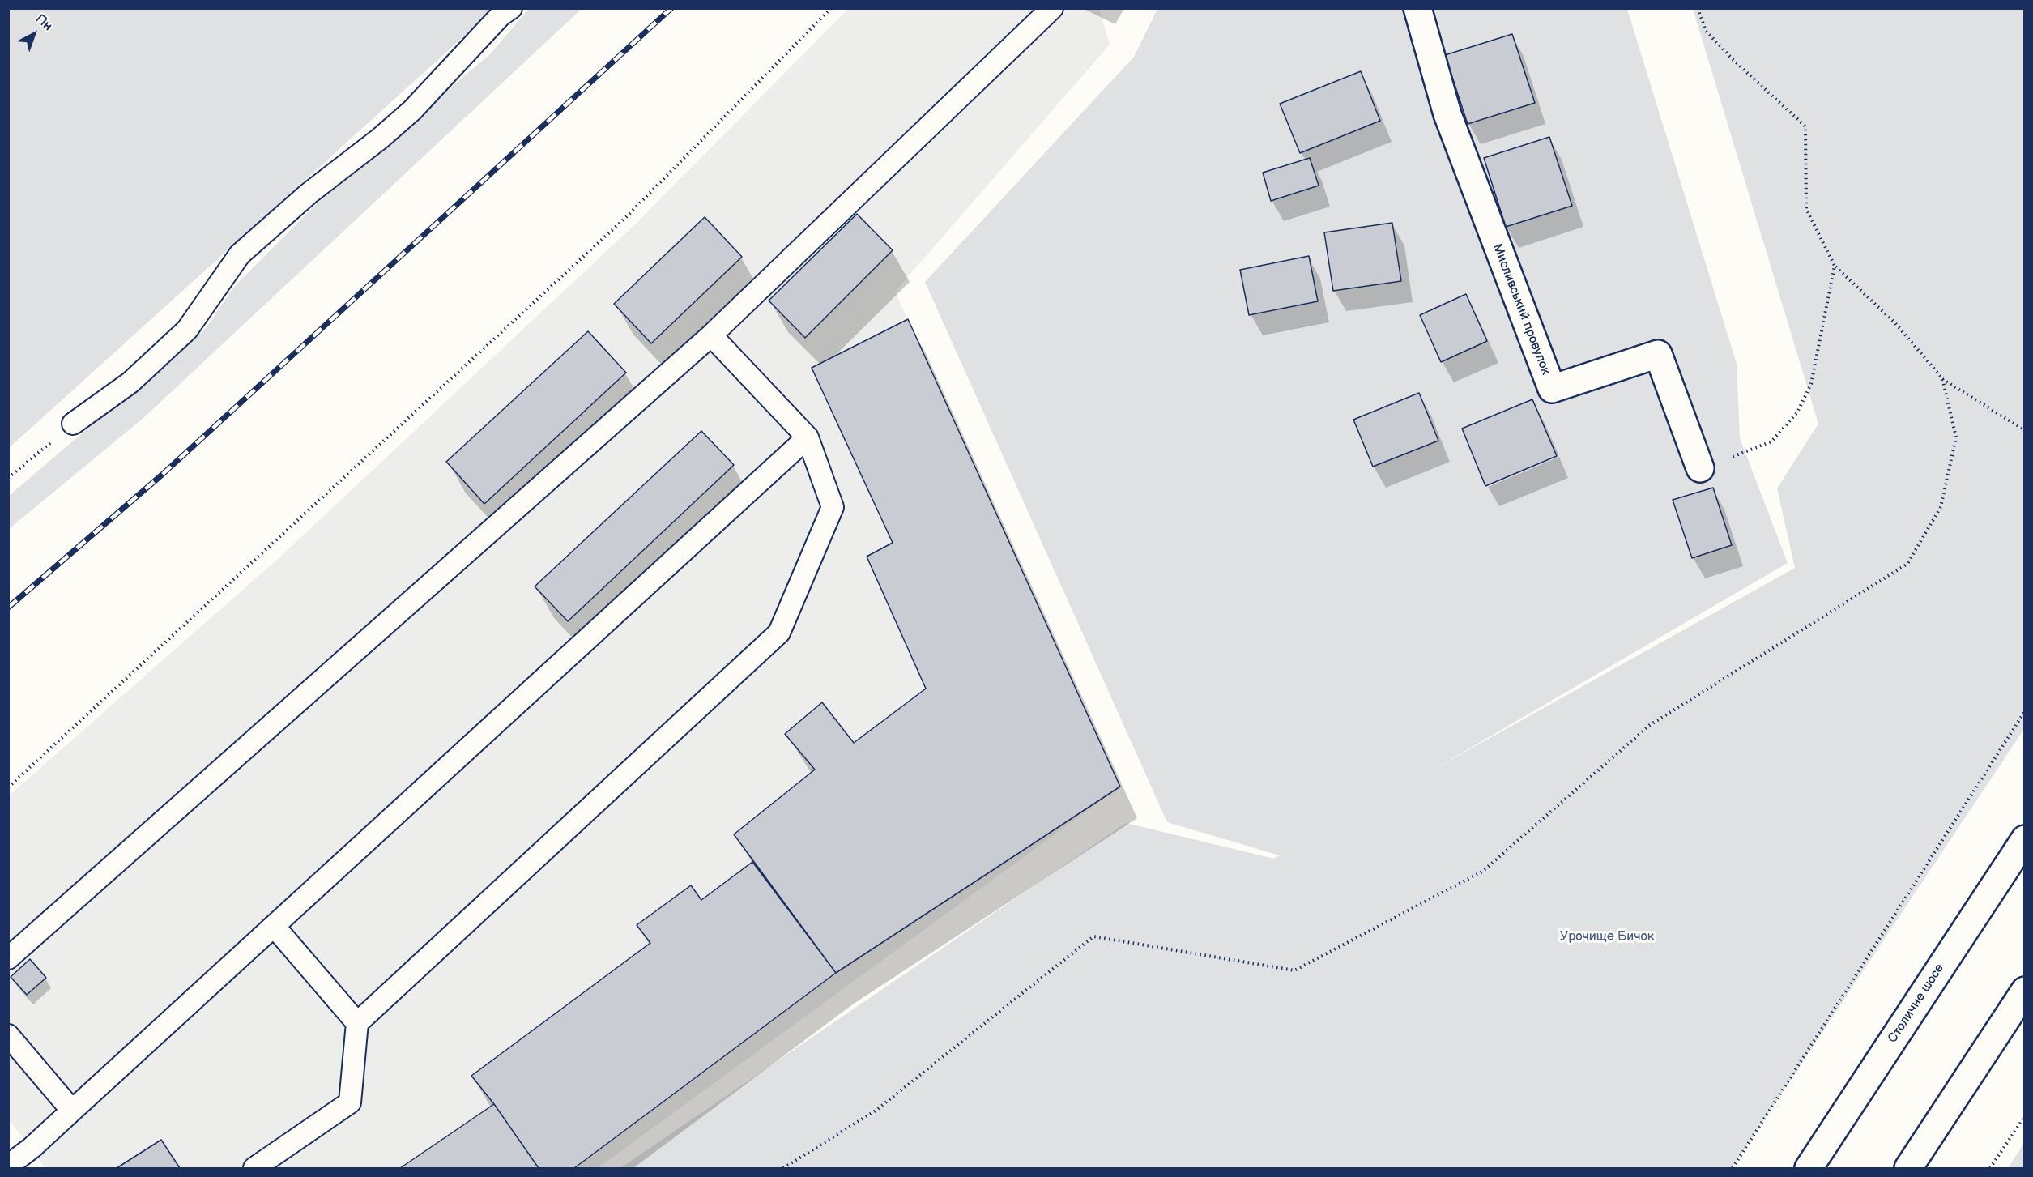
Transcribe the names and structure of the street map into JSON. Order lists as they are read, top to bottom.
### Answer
{
  "streets": {
    "main road": ["Мисливський провулок", "Столичне шосе"]
  },
  "parks": ["Урочище Бичок"],
  "north": "top right"
}
